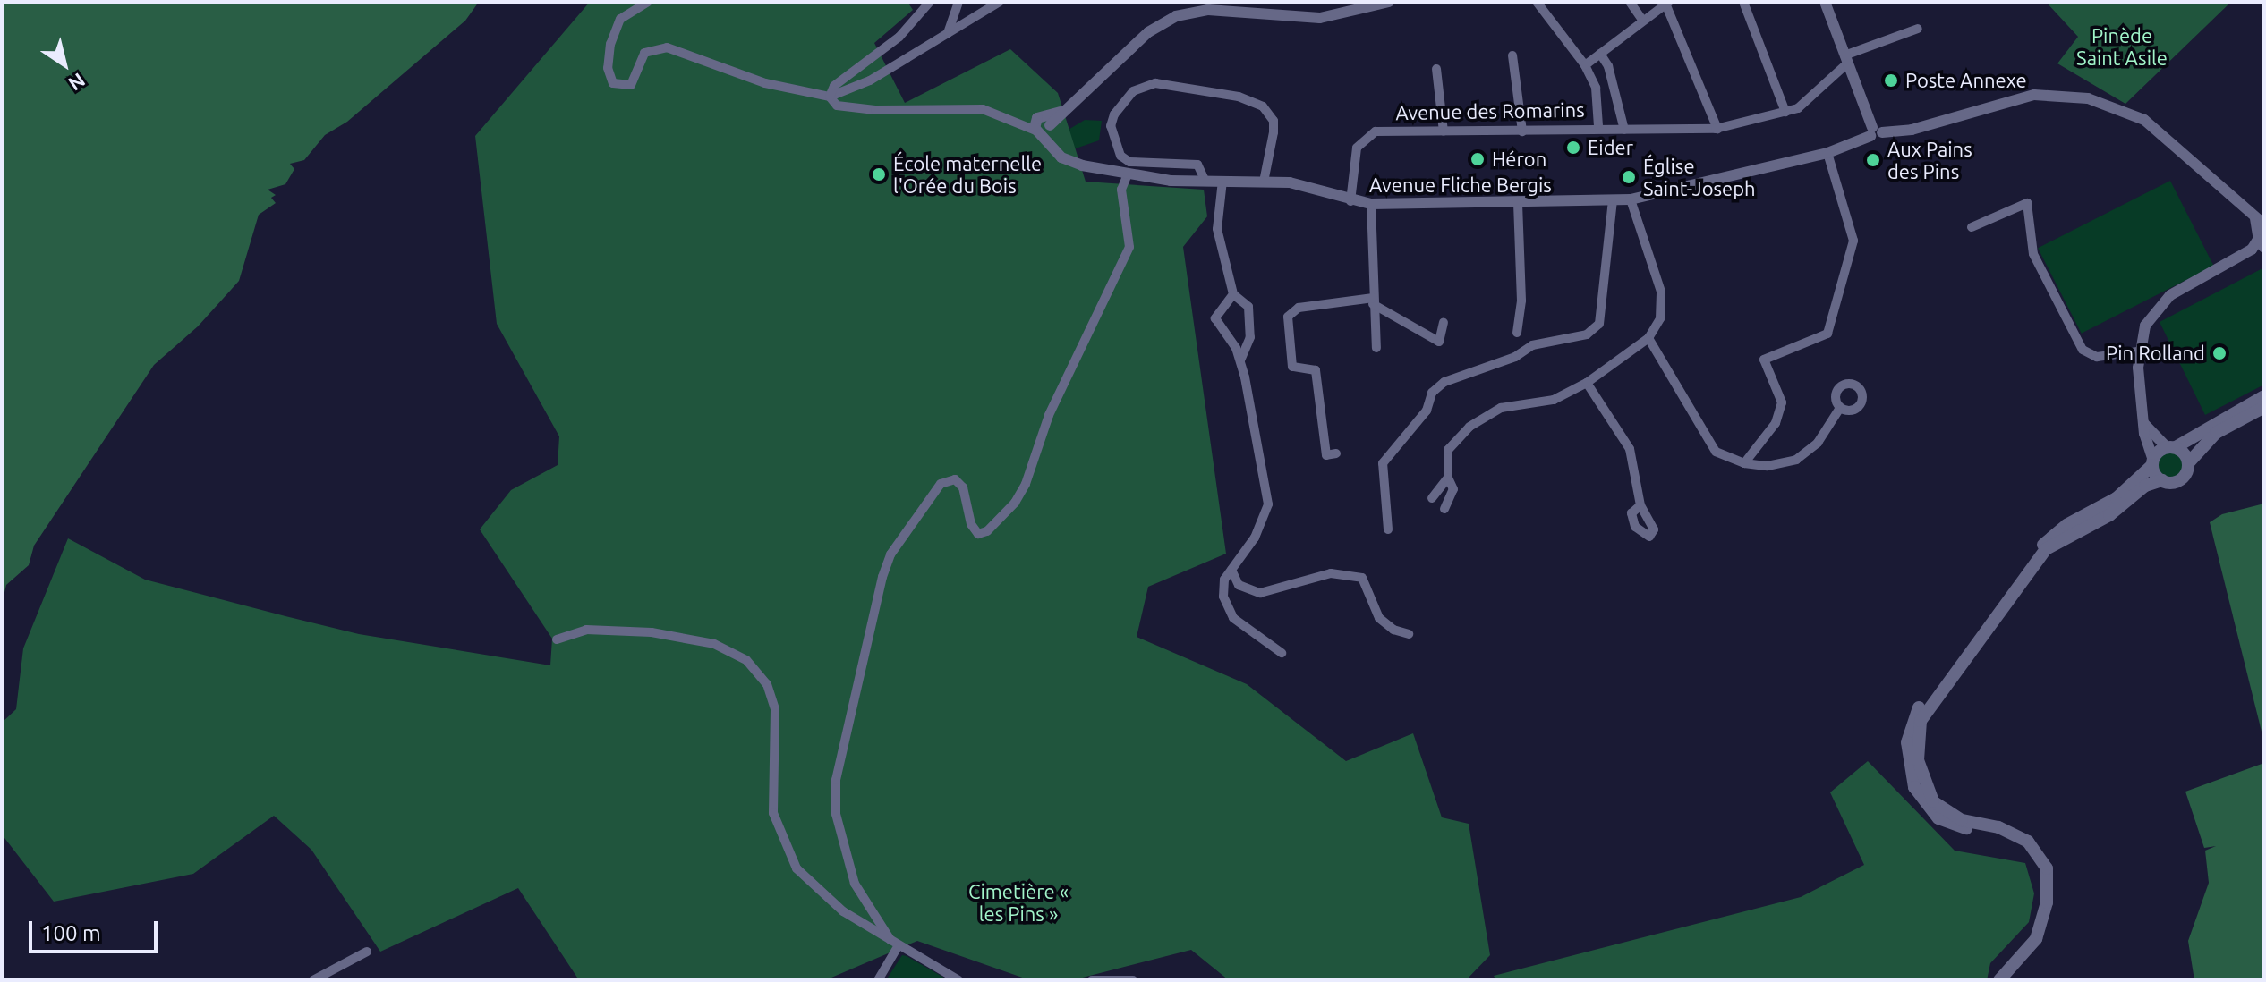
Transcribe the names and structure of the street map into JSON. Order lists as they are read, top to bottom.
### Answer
{
  "streets": {
    "street": ["Avenue des Romarins", "Avenue Fliche Bergis"]
  },
  "crossings": [
    ["Avenue des Romarins", "Avenue Fliche Bergis"]
  ],
  "parks": ["Pinède Saint Asile", "Cimetière « les Pins »"],
  "places": [
    "Poste Annexe",
    "Eider",
    "Héron",
    "Aux Pains des Pins",
    "École maternelle l'Orée du Bois",
    "Église Saint-Joseph",
    "Pin Rolland"
  ],
  "scale_bar": "100 m",
  "north": "bottom right"
}
